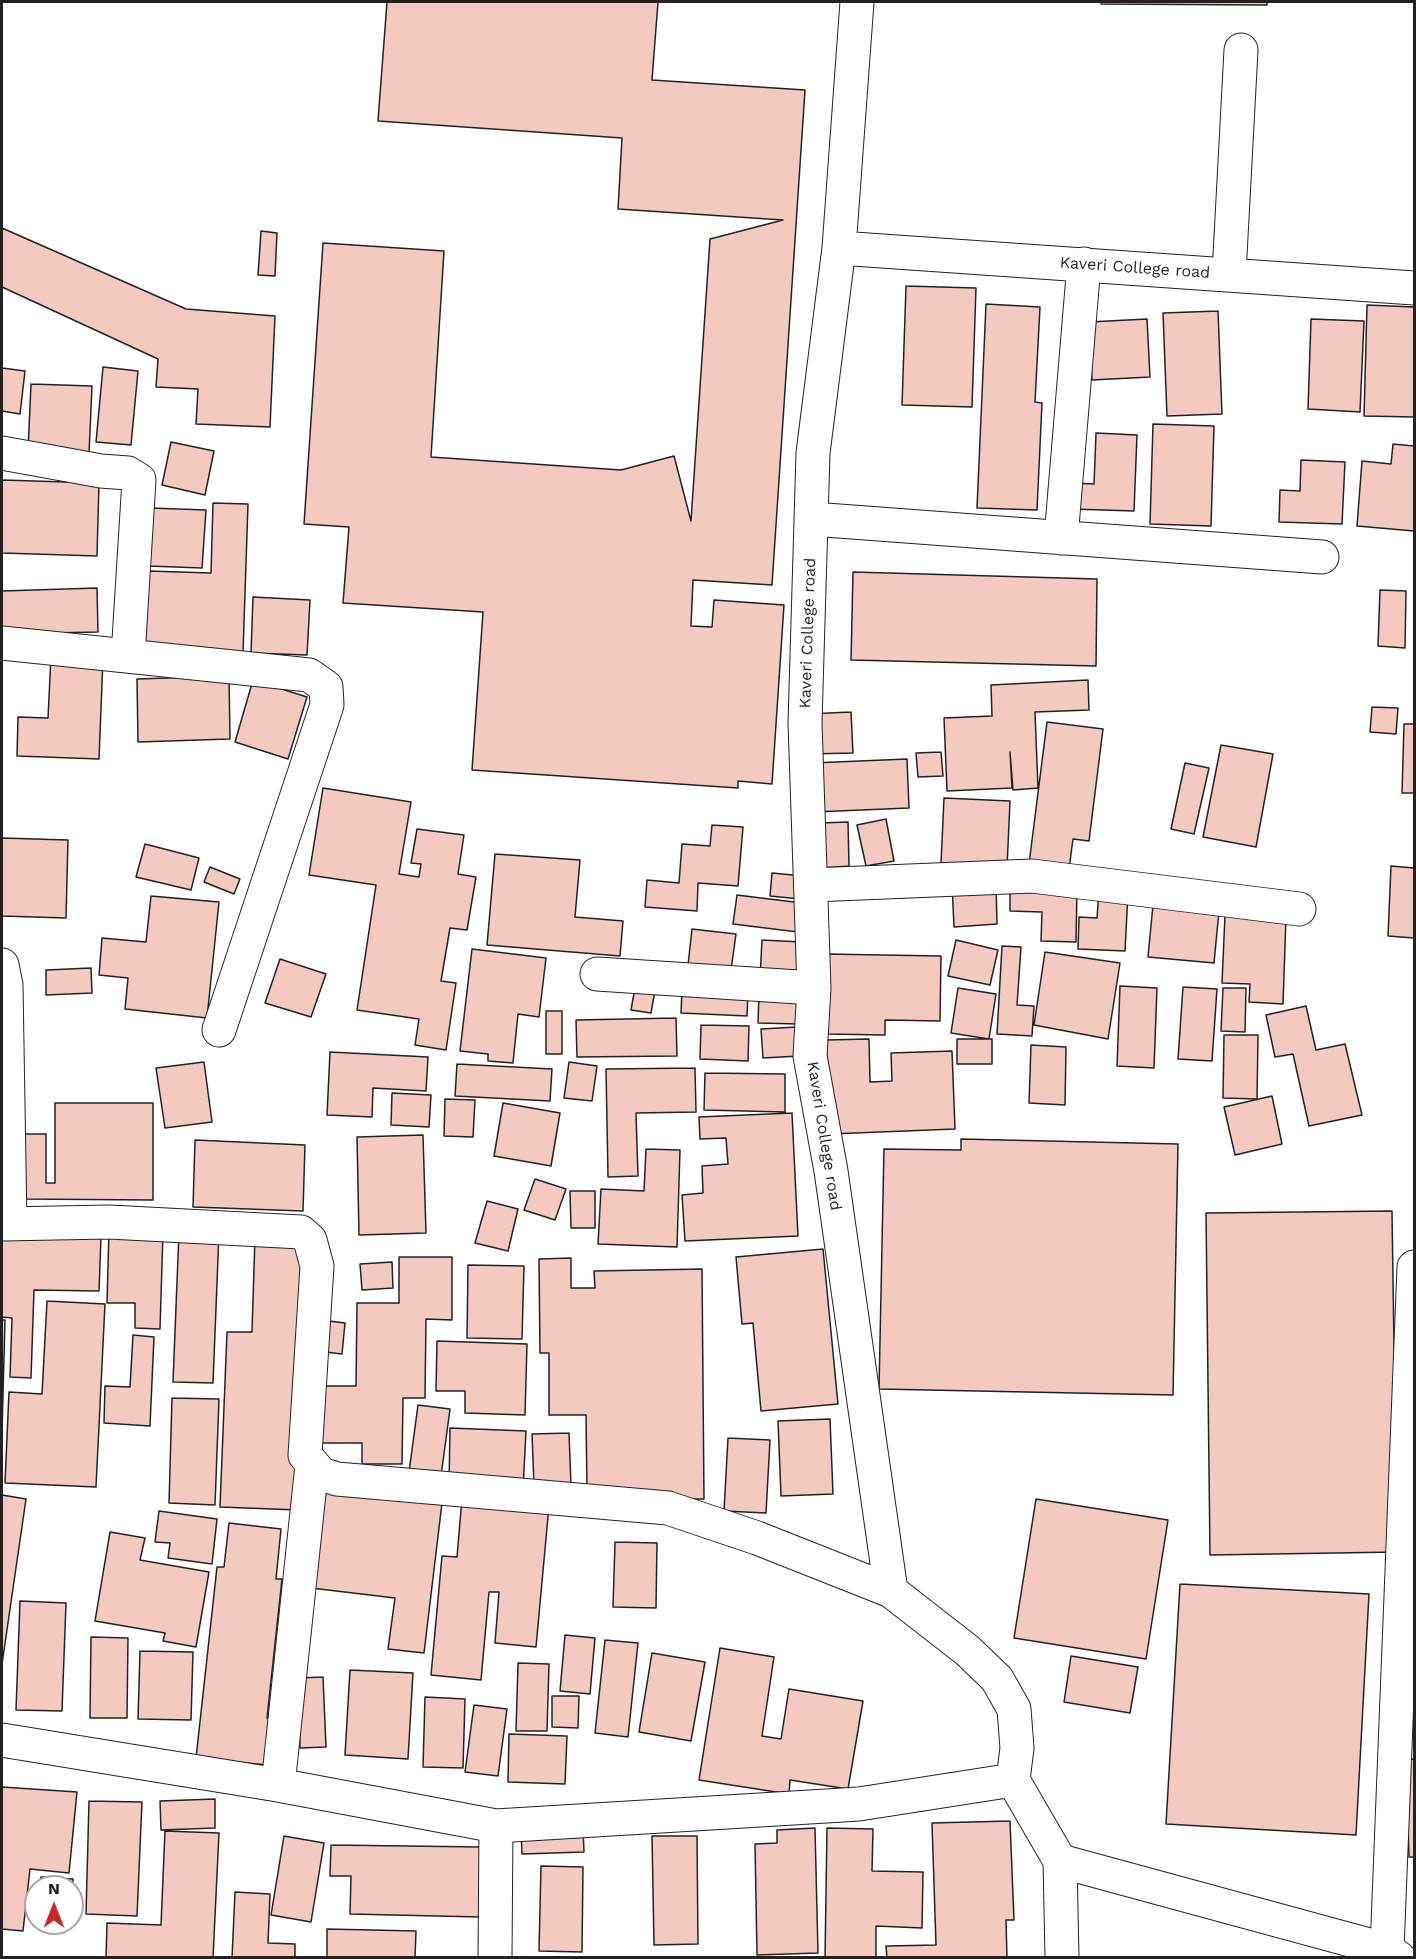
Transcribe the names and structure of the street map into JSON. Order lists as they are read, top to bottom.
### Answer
{
  "streets": {
    "street": ["Kaveri College road"]
  },
  "north": "top"
}
